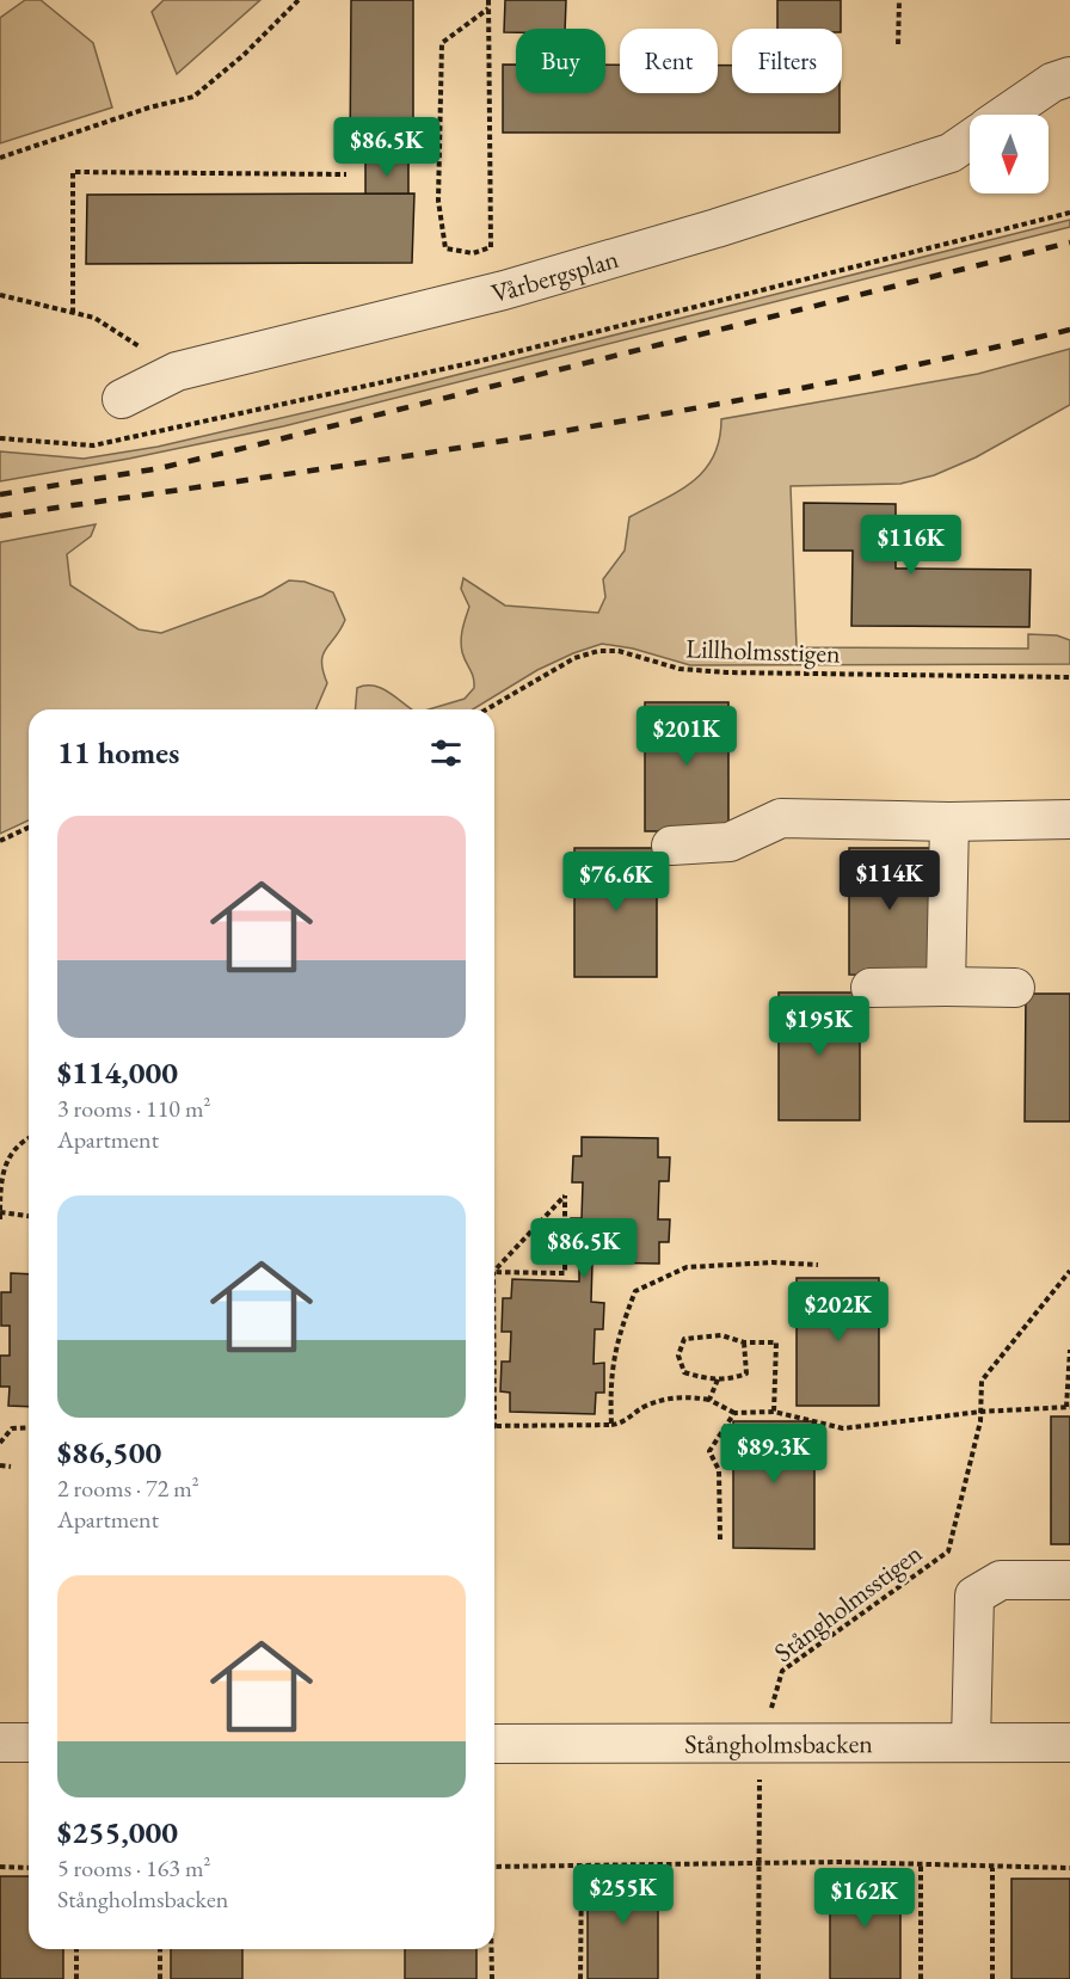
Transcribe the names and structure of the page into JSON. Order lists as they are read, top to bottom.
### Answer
{
  "streets": {
    "street": ["Vårbergsplan", "Stångholmsbacken"],
    "path": ["Lillholmsstigen", "Stångholmsstigen"]
  },
  "crossings": [
    ["Stångholmsstigen", "Stångholmsbacken"]
  ],
  "north": "bottom",
  "page": {
    "chip": ["Buy", "Rent", "Filters"],
    "price": [
      "$86.5K",
      "$116K",
      "$201K",
      "$114K",
      "$76.6K",
      "$195K",
      "$86.5K",
      "$202K",
      "$89.3K",
      "$255K",
      "$162K"
    ],
    "heading": "11 homes",
    "list": [
      {
        "name": "$114,000",
        "note": "3 rooms · 110 m² · Apartment"
      },
      {
        "name": "$86,500",
        "note": "2 rooms · 72 m² · Apartment"
      },
      {
        "name": "$255,000",
        "note": "5 rooms · 163 m² · Stångholmsbacken"
      }
    ]
  }
}
